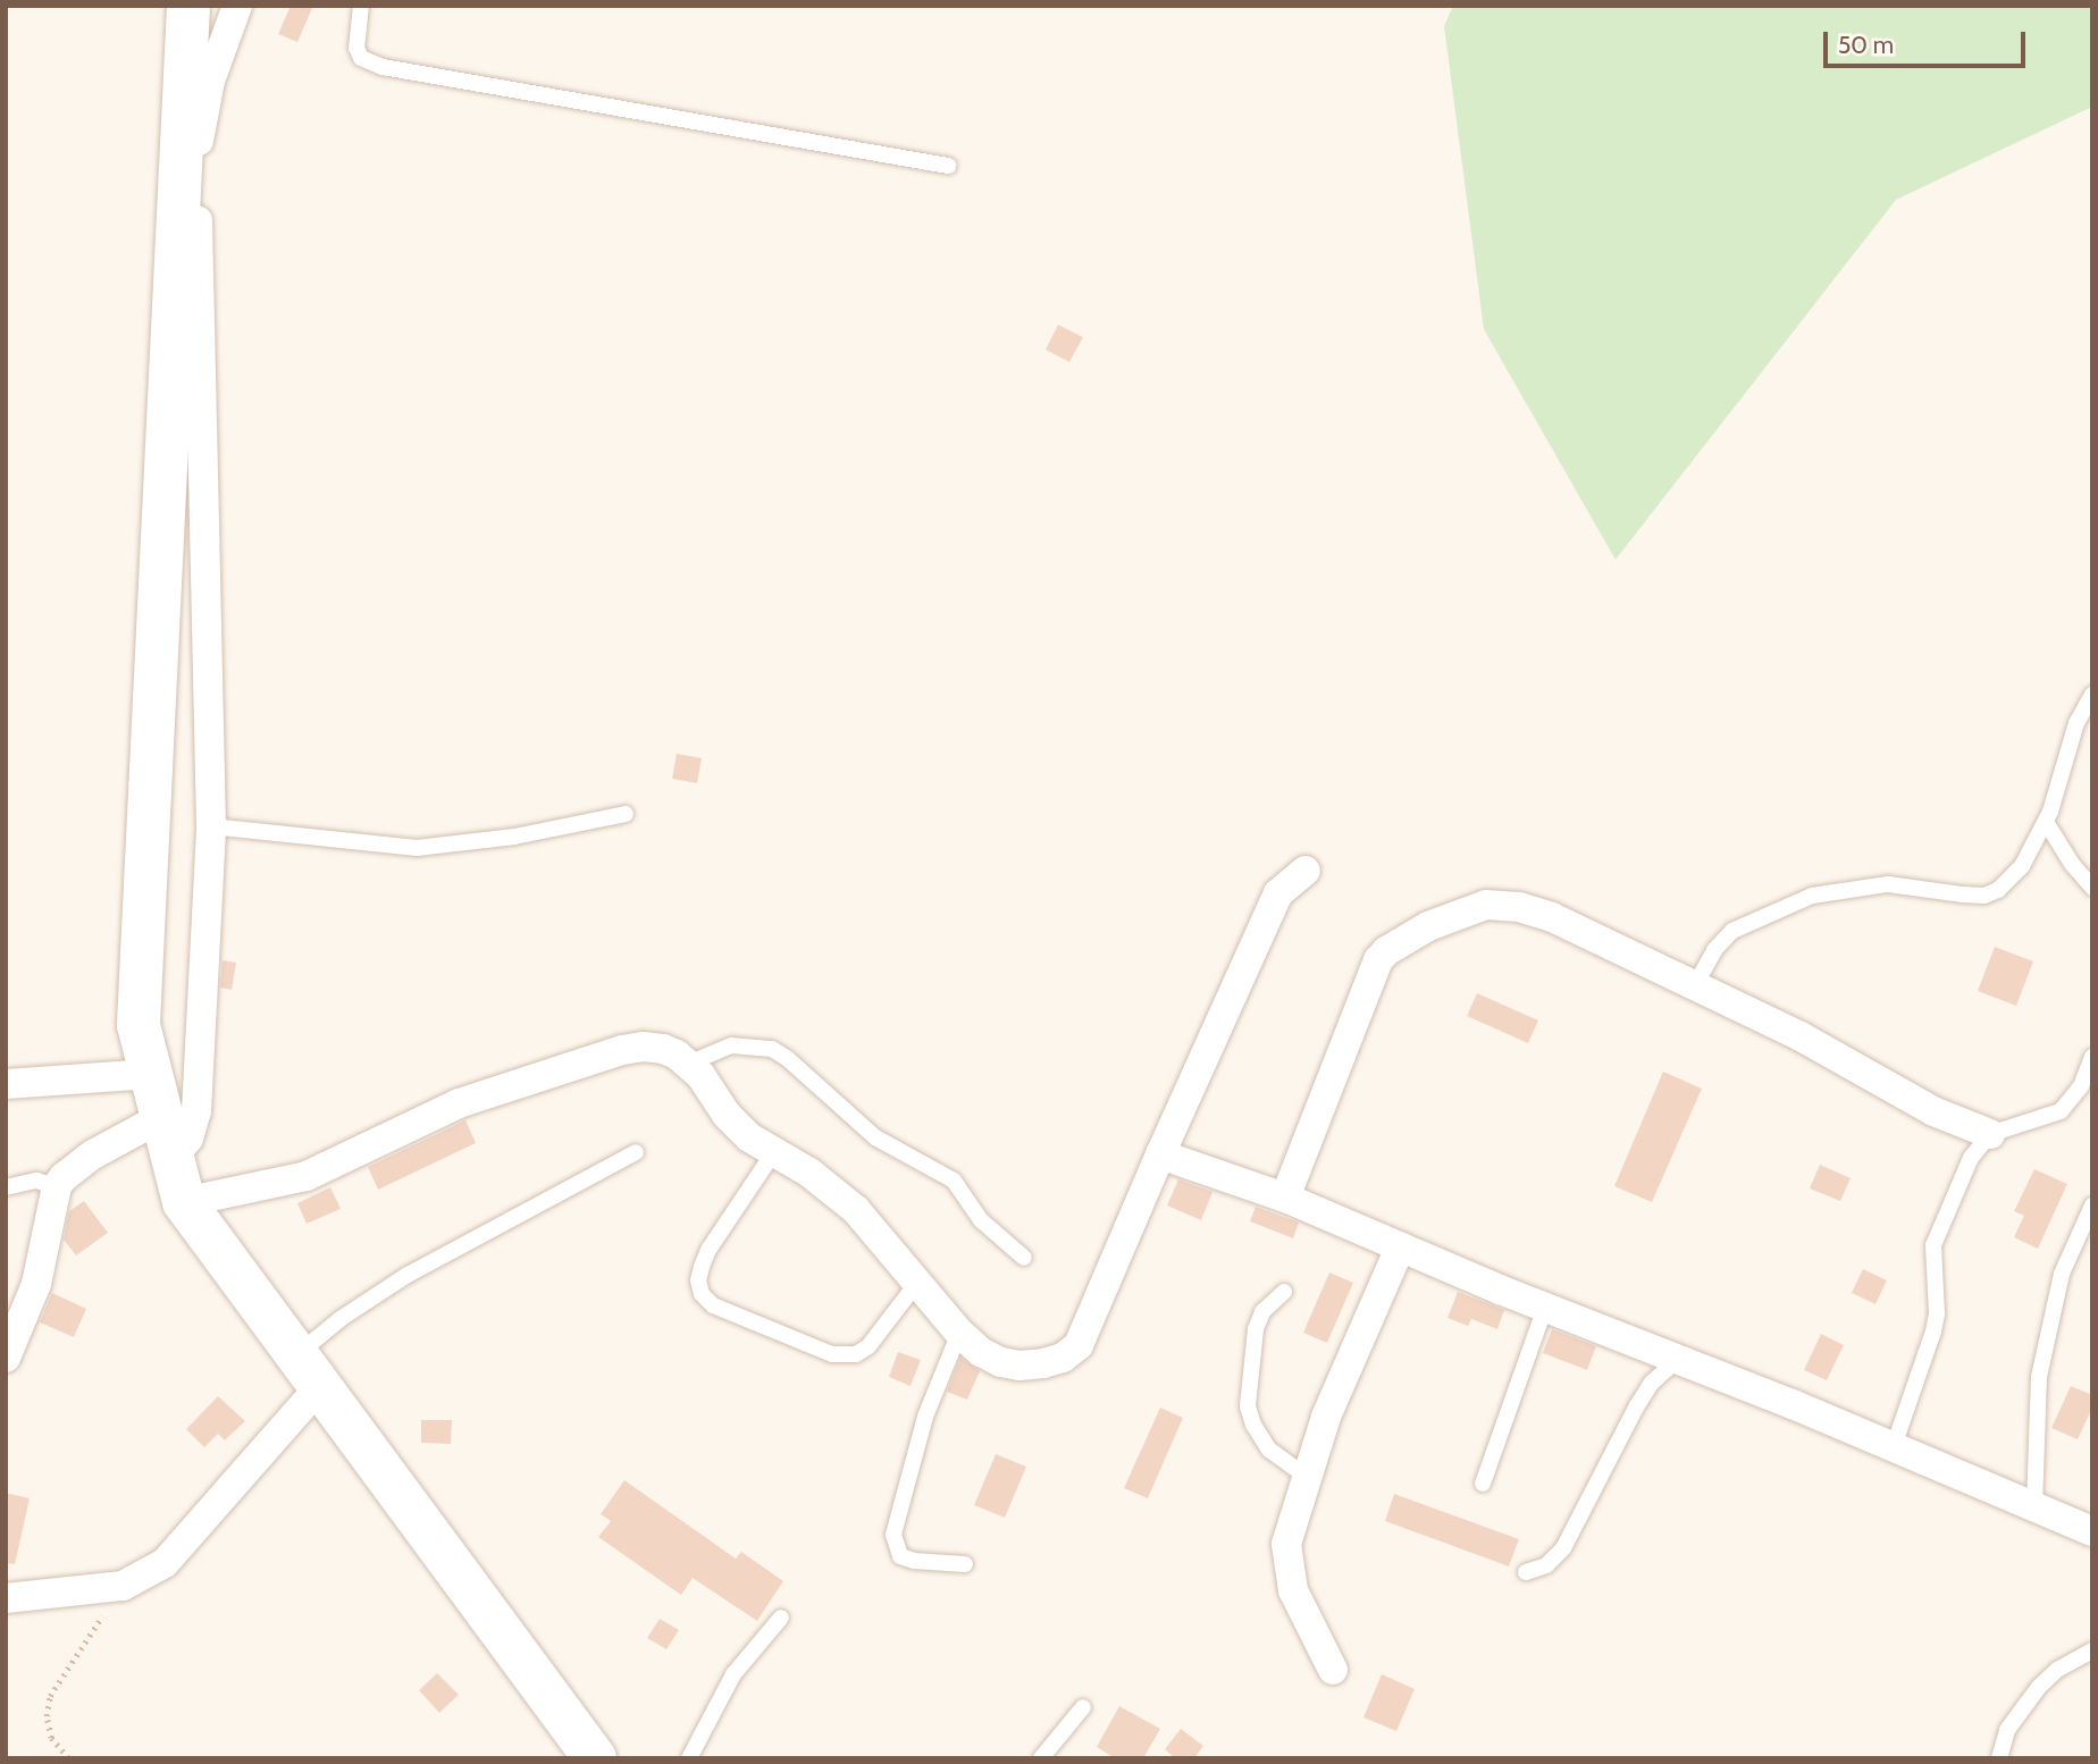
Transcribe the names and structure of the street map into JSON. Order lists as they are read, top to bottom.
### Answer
{
  "scale_bar": "50 m"
}
